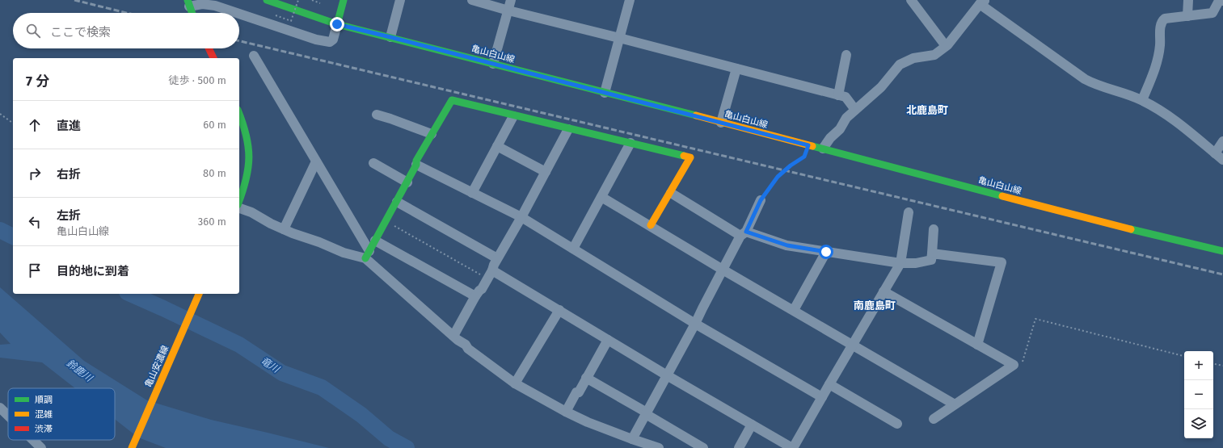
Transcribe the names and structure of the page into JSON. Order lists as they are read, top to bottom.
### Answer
{
  "streets": {
    "main road": ["亀山白山線", "亀山安濃線"]
  },
  "districts": ["北鹿島町", "南鹿島町"],
  "water": ["竜川", "鈴鹿川"],
  "legend": ["順調", "混雑", "渋滞"],
  "page": {
    "search": "ここで検索",
    "heading": ["7 分", "徒歩 · 500 m"],
    "list": [
      ["直進", "60 m"],
      ["右折", "80 m"],
      ["左折", "亀山白山線", "360 m"],
      "目的地に到着"
    ],
    "map_buttons": ["+", "−"]
  }
}
